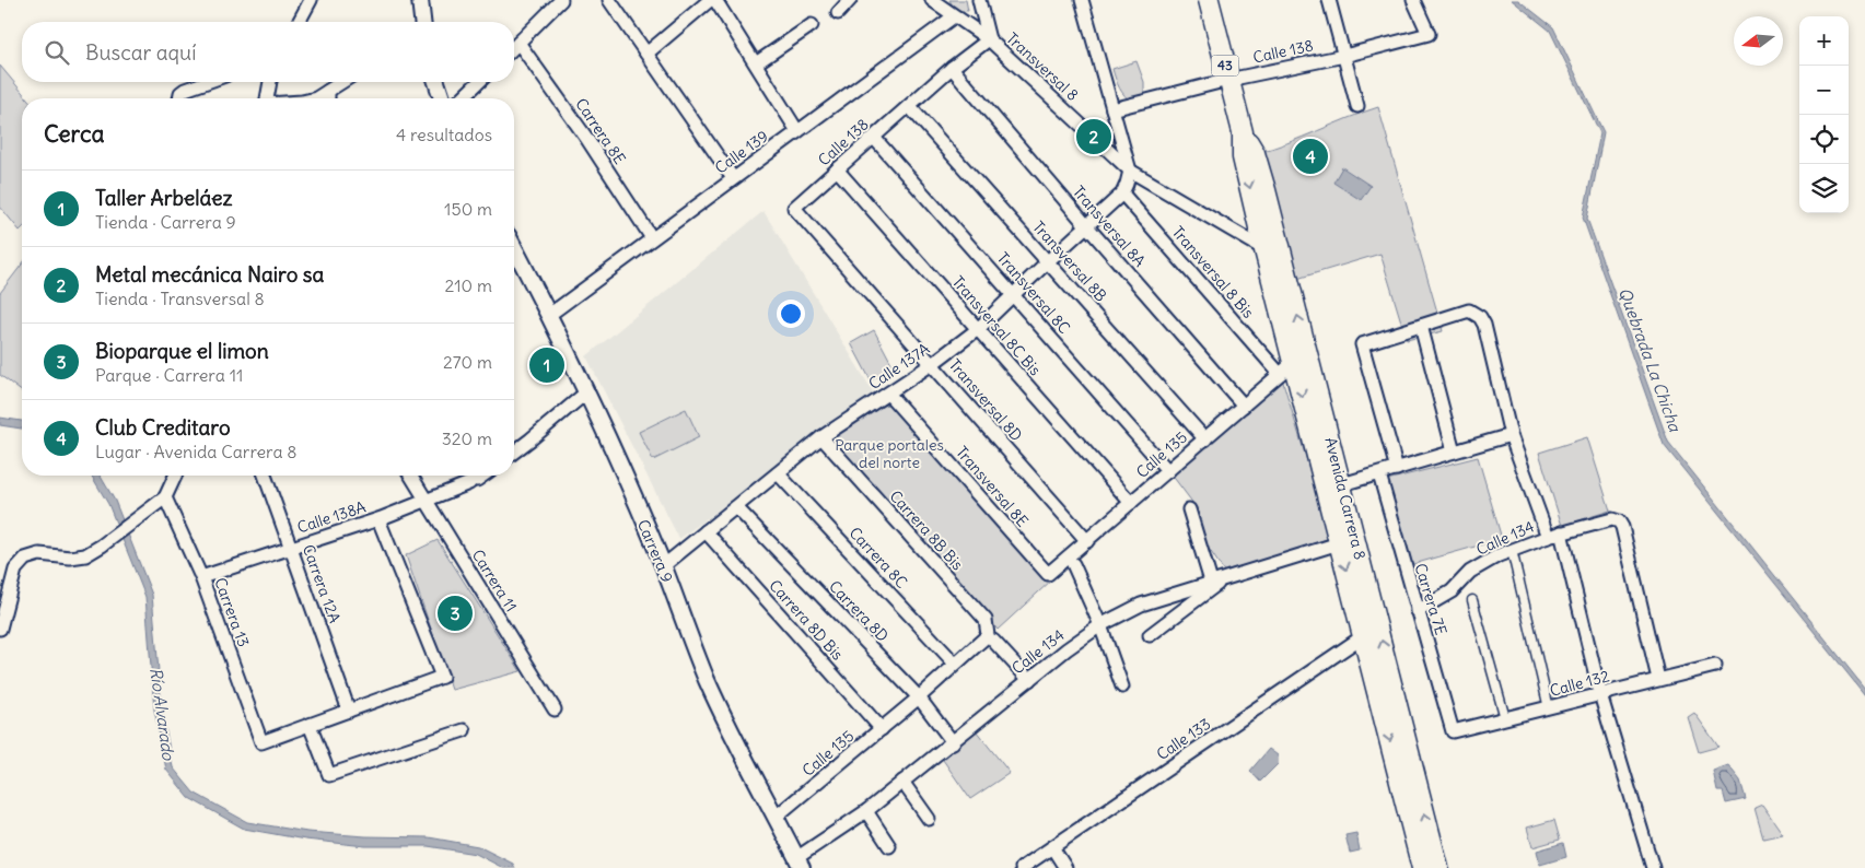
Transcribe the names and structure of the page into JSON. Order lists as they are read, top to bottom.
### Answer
{
  "streets": {
    "main road": ["43", "Avenida Carrera 8"],
    "street": [
      "Calle 138",
      "Transversal 8",
      "Carrera 8E",
      "Calle 139",
      "Transversal 8A",
      "Transversal 8B",
      "Transversal 8 Bis",
      "Transversal 8C",
      "Transversal 8C Bis",
      "Calle 137A",
      "Transversal 8D",
      "Calle 135",
      "Transversal 8E",
      "Calle 138A",
      "Carrera 8B Bis",
      "Calle 134",
      "Carrera 9",
      "Carrera 8C",
      "Carrera 11",
      "Carrera 12A",
      "Carrera 7E",
      "Carrera 8D",
      "Carrera 13",
      "Carrera 8D Bis",
      "Calle 132",
      "Calle 133"
    ]
  },
  "crossings": [
    ["Calle 138", "Transversal 8"],
    ["Calle 138", "Transversal 8A"],
    ["Calle 138", "Transversal 8B"],
    ["Calle 138", "Transversal 8C"],
    ["Calle 138", "Transversal 8C Bis"],
    ["Calle 138", "Transversal 8D"],
    ["Calle 138", "Avenida Carrera 8"],
    ["Transversal 8", "Calle 139"],
    ["Transversal 8", "Avenida Carrera 8"],
    ["Carrera 8E", "Calle 139"],
    ["Calle 139", "Carrera 9"],
    ["Transversal 8A", "Calle 137A"],
    ["Transversal 8A", "Calle 135"],
    ["Transversal 8B", "Calle 137A"],
    ["Transversal 8B", "Calle 135"],
    ["Transversal 8 Bis", "Calle 137A"],
    ["Transversal 8 Bis", "Calle 135"],
    ["Transversal 8 Bis", "Avenida Carrera 8"],
    ["Transversal 8C", "Calle 137A"],
    ["Transversal 8C", "Calle 135"],
    ["Transversal 8C Bis", "Calle 137A"],
    ["Transversal 8C Bis", "Calle 135"],
    ["Calle 137A", "Transversal 8D"],
    ["Calle 137A", "Transversal 8E"],
    ["Calle 137A", "Carrera 8B Bis"],
    ["Calle 137A", "Carrera 9"],
    ["Calle 137A", "Carrera 8C"],
    ["Calle 137A", "Carrera 8D"],
    ["Calle 137A", "Carrera 8D Bis"],
    ["Transversal 8D", "Calle 135"],
    ["Calle 135", "Transversal 8E"],
    ["Calle 135", "Avenida Carrera 8"],
    ["Calle 135", "Carrera 8B Bis"],
    ["Calle 135", "Carrera 9"],
    ["Calle 135", "Carrera 8C"],
    ["Calle 135", "Carrera 8D"],
    ["Calle 135", "Carrera 8D Bis"],
    ["Avenida Carrera 8", "Calle 134"],
    ["Avenida Carrera 8", "Calle 133"],
    ["Calle 138A", "Carrera 11"],
    ["Calle 138A", "Carrera 12A"],
    ["Calle 138A", "Carrera 13"],
    ["Calle 134", "Carrera 9"],
    ["Calle 134", "Carrera 7E"],
    ["Calle 134", "Carrera 8D"],
    ["Calle 134", "Calle 132"],
    ["Carrera 7E", "Calle 132"]
  ],
  "water": ["Quebrada La Chicha", "Río Alvarado"],
  "parks": ["Parque portales del norte"],
  "north": "left",
  "page": {
    "map_buttons": ["+", "−"],
    "search": "Buscar aquí",
    "heading": ["Cerca", "4 resultados"],
    "pins": [
      "2",
      "4",
      "1",
      "3"
    ],
    "list": [
      {
        "mark": "1",
        "name": "Taller Arbeláez",
        "note": "Tienda · Carrera 9",
        "value": "150 m"
      },
      {
        "mark": "2",
        "name": "Metal mecánica Nairo sa",
        "note": "Tienda · Transversal 8",
        "value": "210 m"
      },
      {
        "mark": "3",
        "name": "Bioparque el limon",
        "note": "Parque · Carrera 11",
        "value": "270 m"
      },
      {
        "mark": "4",
        "name": "Club Creditaro",
        "note": "Lugar · Avenida Carrera 8",
        "value": "320 m"
      }
    ]
  }
}
